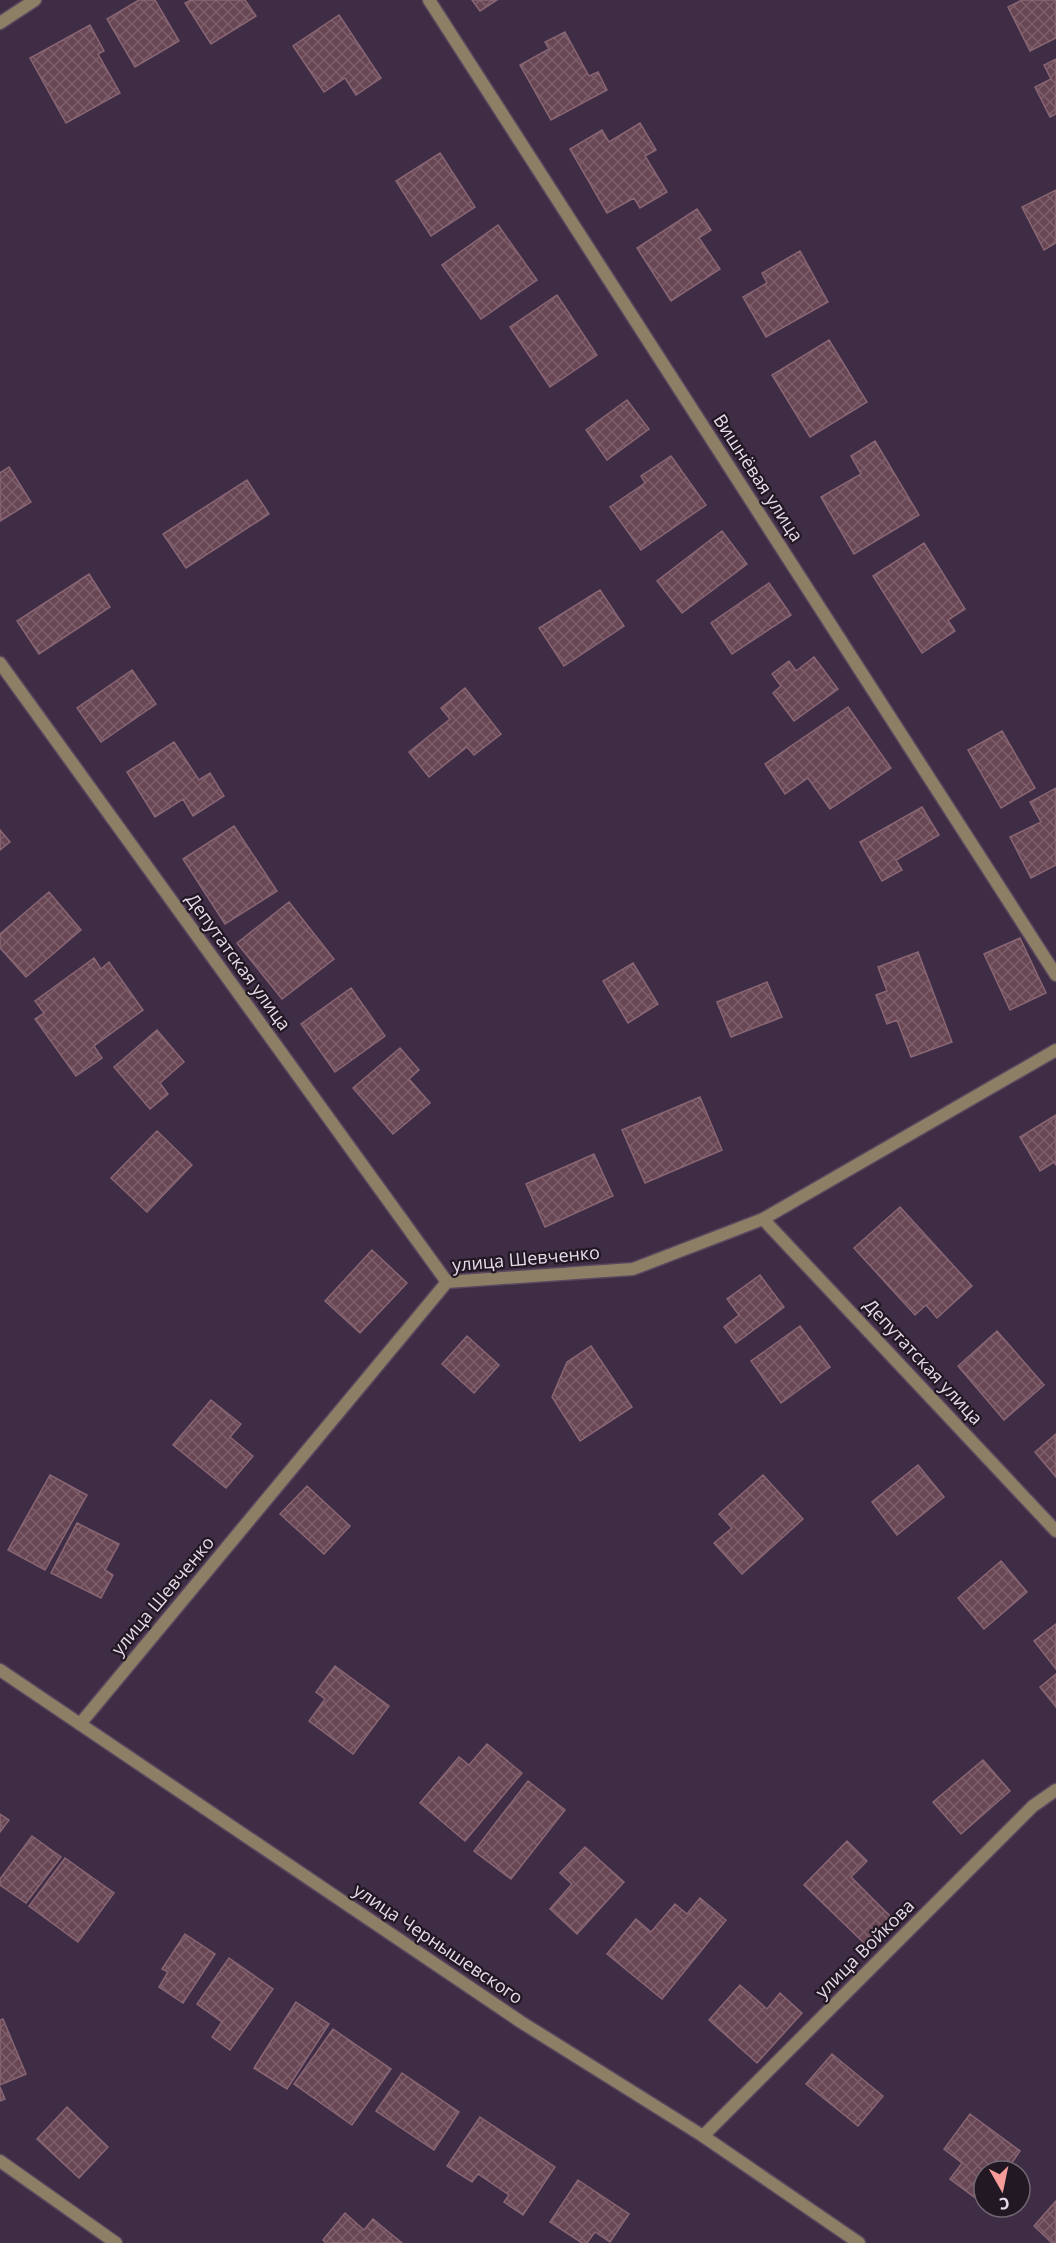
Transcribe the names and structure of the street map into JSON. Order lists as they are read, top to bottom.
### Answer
{
  "streets": {
    "street": [
      "Вишнёвая улица",
      "Депутатская улица",
      "улица Шевченко",
      "улица Чернышевского",
      "улица Войкова"
    ]
  },
  "crossings": [
    ["Депутатская улица", "улица Шевченко"],
    ["улица Шевченко", "улица Чернышевского"],
    ["улица Чернышевского", "улица Войкова"]
  ],
  "north": "bottom"
}
